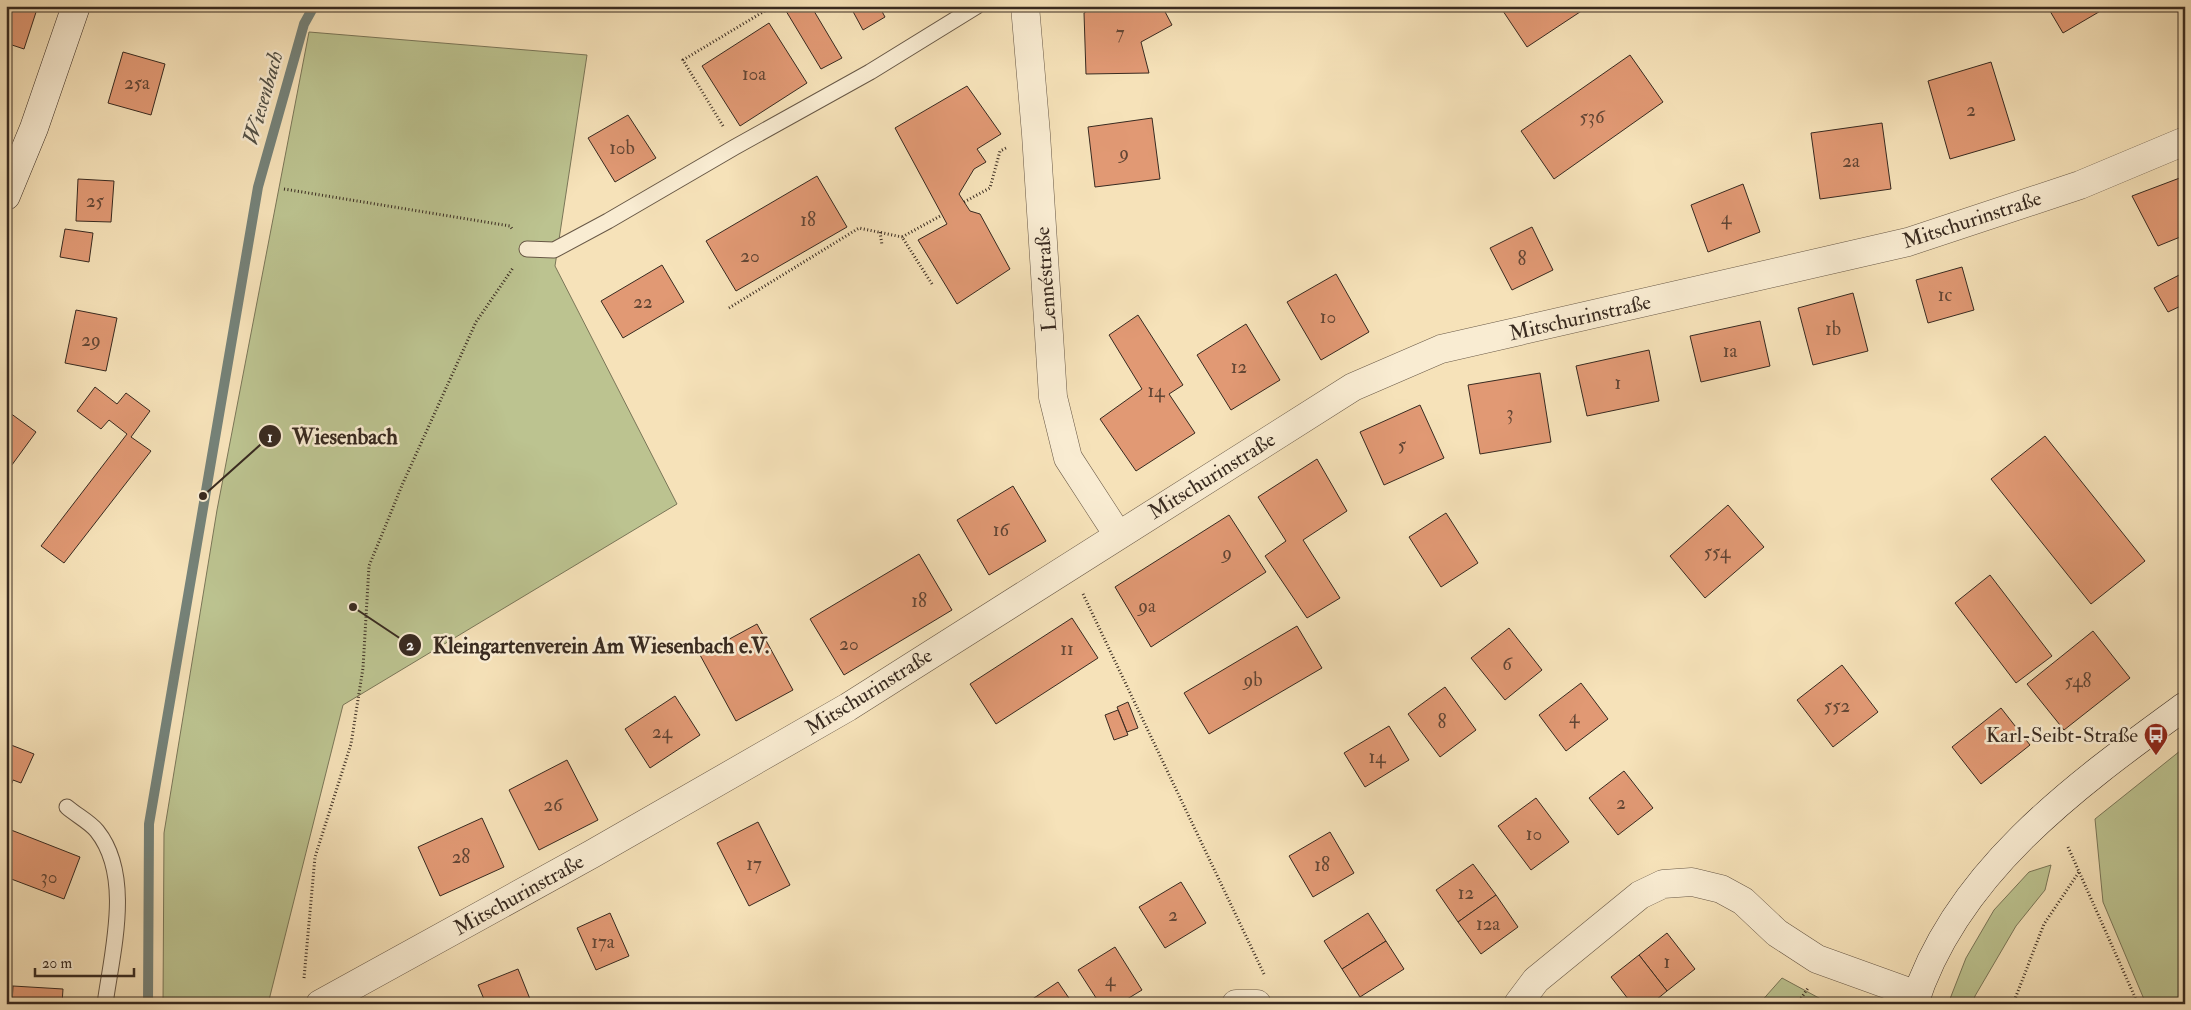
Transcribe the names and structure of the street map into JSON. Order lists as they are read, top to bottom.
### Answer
{
  "streets": {
    "street": ["Mitschurinstraße", "Lennéstraße"]
  },
  "crossings": [
    ["Mitschurinstraße", "Lennéstraße"]
  ],
  "water": ["Wiesenbach"],
  "places": {
    "other": ["Wiesenbach", "Kleingartenverein Am Wiesenbach e.V."],
    "bus stop": ["Karl-Seibt-Straße"]
  },
  "house_numbers": [
    "7",
    "10a",
    "25a",
    "2",
    "536",
    "10b",
    "9",
    "2a",
    "25",
    "4",
    "18",
    "20",
    "8",
    "1c",
    "22",
    "10",
    "1b",
    "29",
    "1a",
    "12",
    "1",
    "14",
    "3",
    "5",
    "16",
    "554",
    "9",
    "18",
    "9a",
    "20",
    "11",
    "6",
    "9b",
    "548",
    "552",
    "4",
    "8",
    "24",
    "14",
    "2",
    "26",
    "10",
    "28",
    "17",
    "18",
    "30",
    "12",
    "2",
    "12a",
    "17a",
    "1",
    "4"
  ],
  "scale_bar": "20 m"
}
